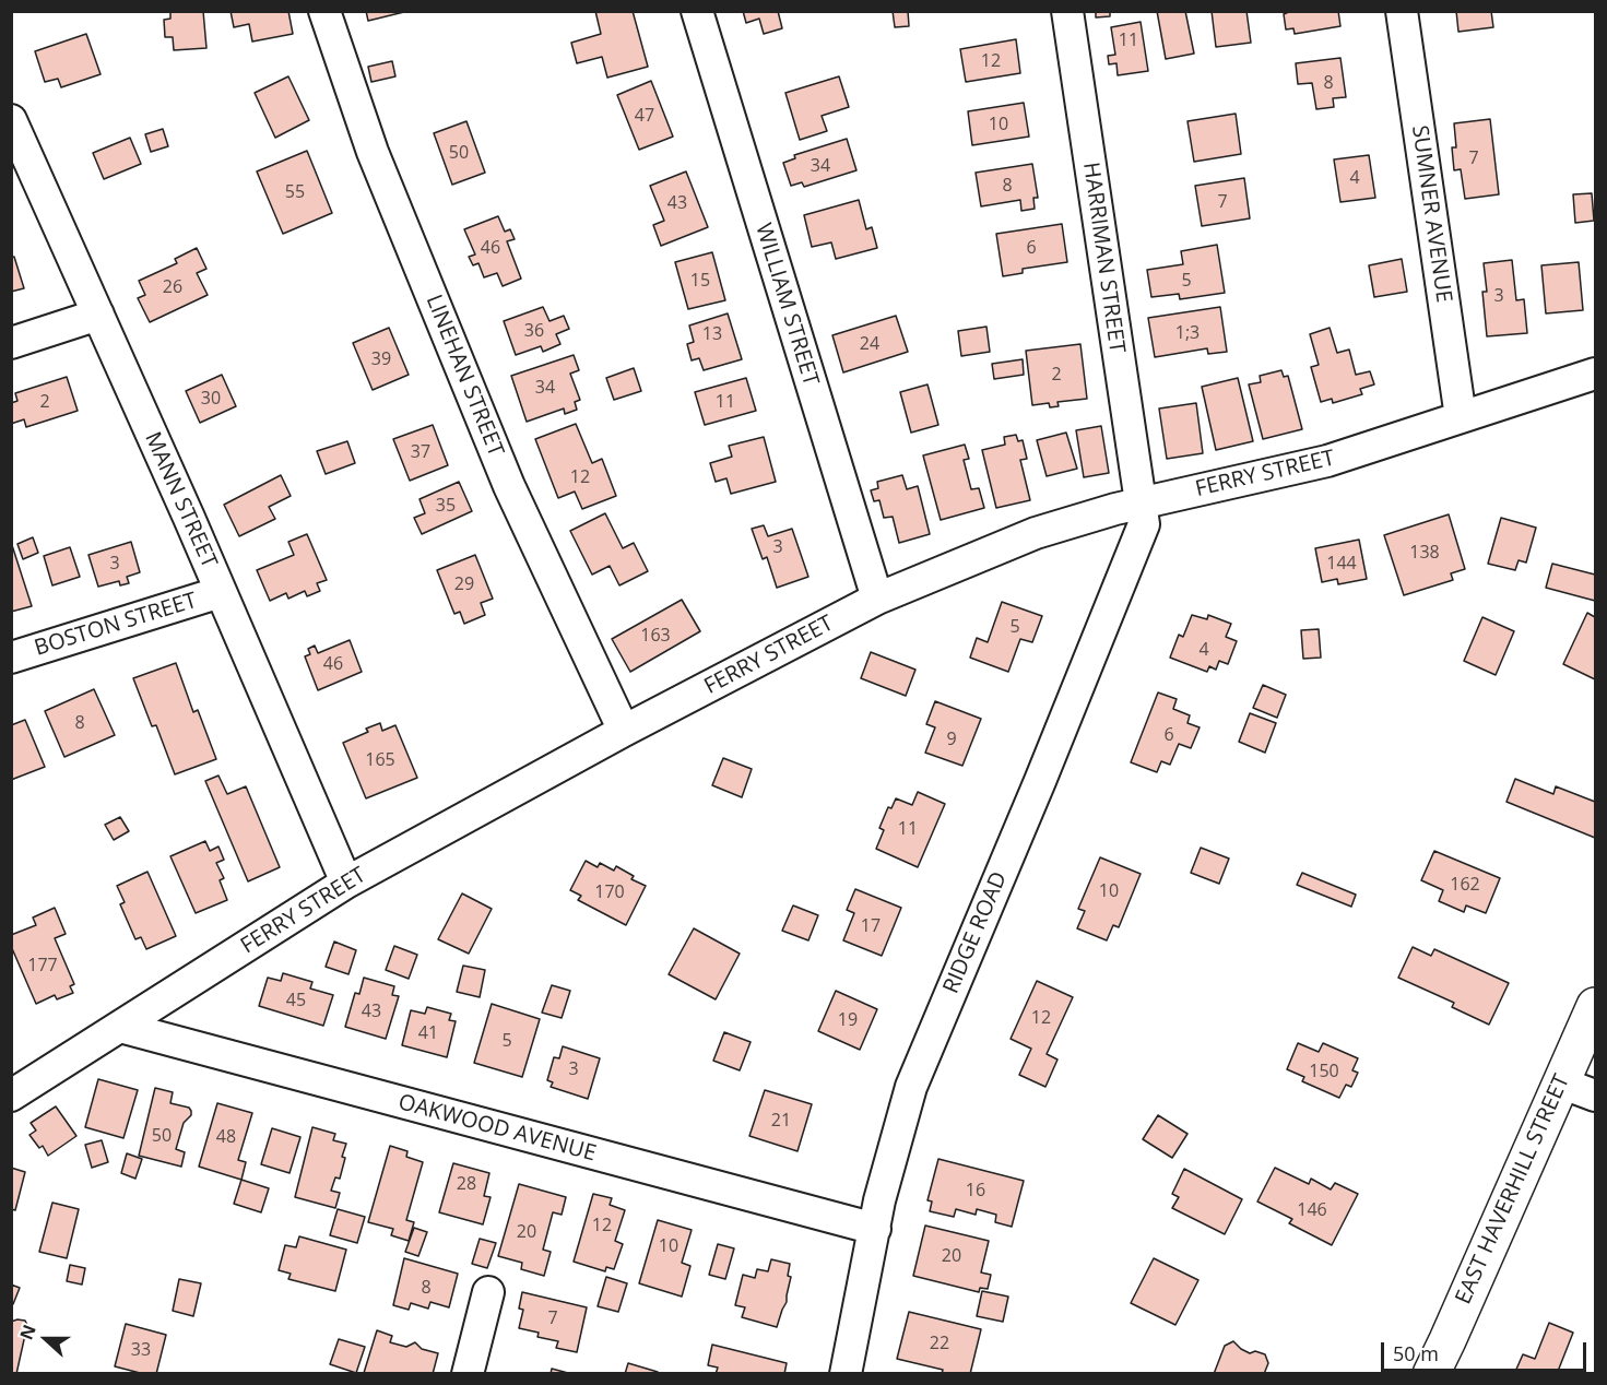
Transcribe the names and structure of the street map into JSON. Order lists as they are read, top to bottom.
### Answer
{
  "streets": {
    "main road": ["EAST HAVERHILL STREET"],
    "street": [
      "SUMNER AVENUE",
      "HARRIMAN STREET",
      "WILLIAM STREET",
      "LINEHAN STREET",
      "FERRY STREET",
      "MANN STREET",
      "BOSTON STREET",
      "RIDGE ROAD",
      "OAKWOOD AVENUE"
    ]
  },
  "crossings": [
    ["SUMNER AVENUE", "FERRY STREET"],
    ["HARRIMAN STREET", "FERRY STREET"],
    ["HARRIMAN STREET", "RIDGE ROAD"],
    ["WILLIAM STREET", "FERRY STREET"],
    ["LINEHAN STREET", "FERRY STREET"],
    ["FERRY STREET", "MANN STREET"],
    ["FERRY STREET", "RIDGE ROAD"],
    ["FERRY STREET", "OAKWOOD AVENUE"],
    ["MANN STREET", "BOSTON STREET"],
    ["RIDGE ROAD", "OAKWOOD AVENUE"]
  ],
  "house_numbers": [
    "11",
    "12",
    "8",
    "47",
    "10",
    "50",
    "7",
    "34",
    "4",
    "8",
    "55",
    "7",
    "43",
    "46",
    "6",
    "15",
    "5",
    "26",
    "3",
    "36",
    "1;3",
    "13",
    "24",
    "39",
    "2",
    "34",
    "30",
    "2",
    "11",
    "37",
    "12",
    "35",
    "3",
    "138",
    "3",
    "144",
    "29",
    "5",
    "163",
    "4",
    "46",
    "8",
    "6",
    "9",
    "165",
    "11",
    "162",
    "10",
    "170",
    "17",
    "177",
    "45",
    "43",
    "12",
    "19",
    "41",
    "5",
    "3",
    "150",
    "21",
    "50",
    "48",
    "28",
    "16",
    "146",
    "12",
    "20",
    "10",
    "20",
    "8",
    "7",
    "22",
    "33"
  ],
  "scale_bar": "50 m",
  "north": "left"
}
